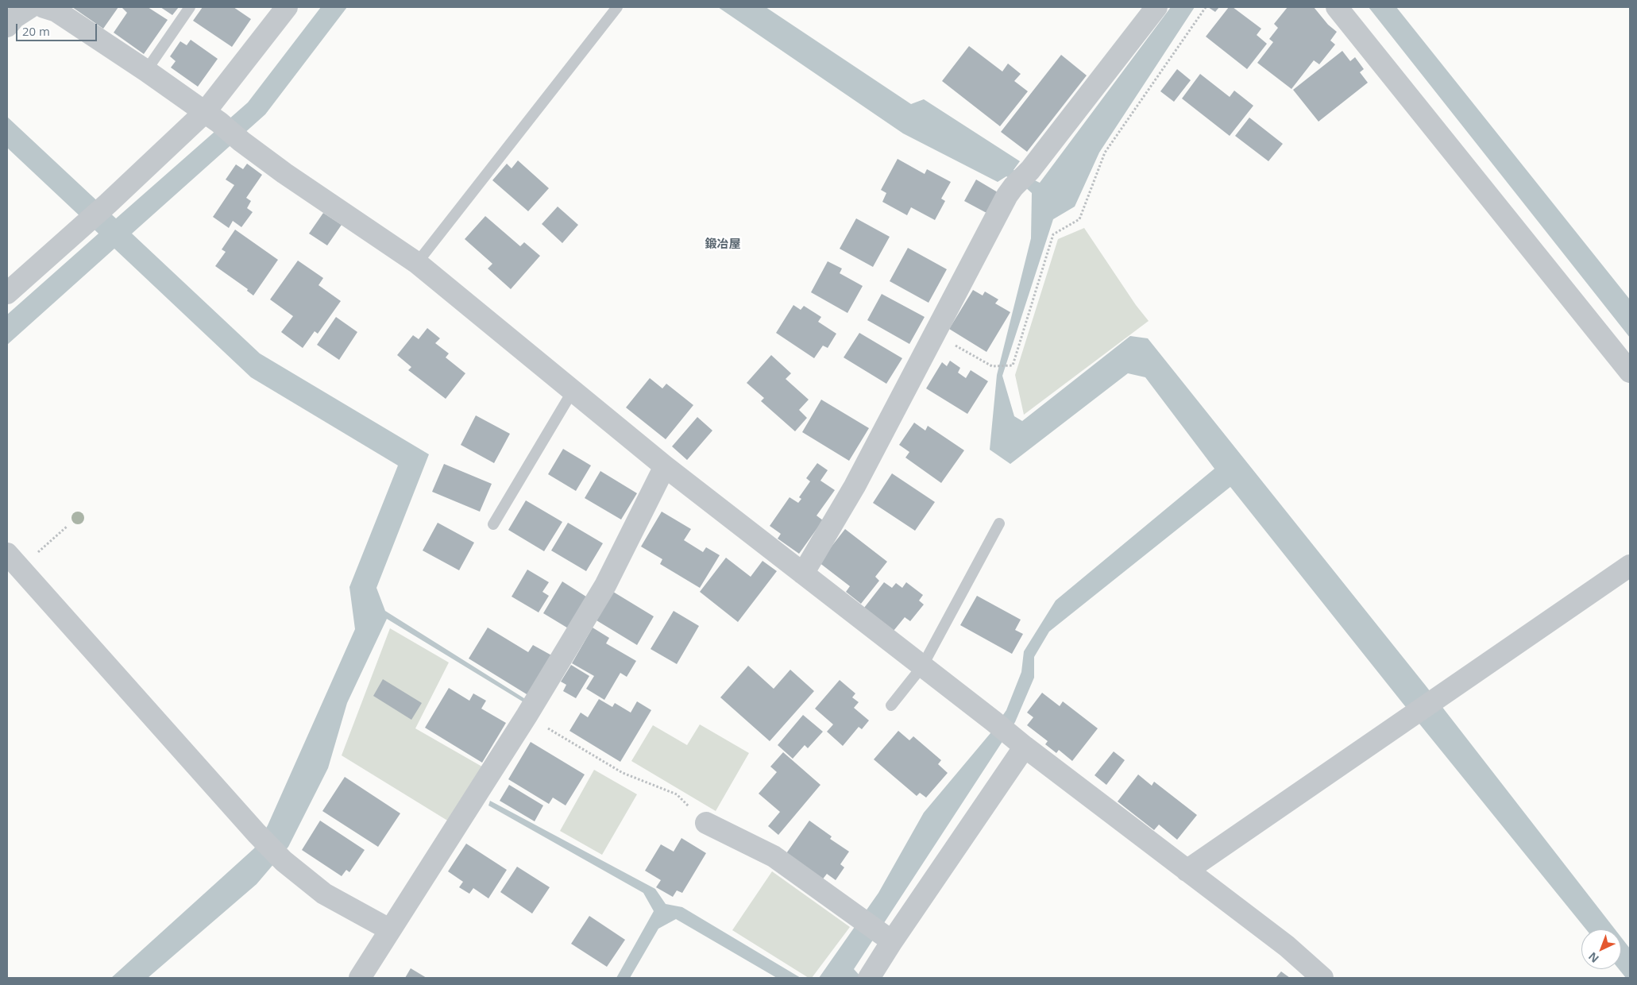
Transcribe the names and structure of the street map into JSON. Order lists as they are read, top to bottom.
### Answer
{
  "districts": ["鍛冶屋"],
  "scale_bar": "20 m",
  "north": "bottom left"
}
